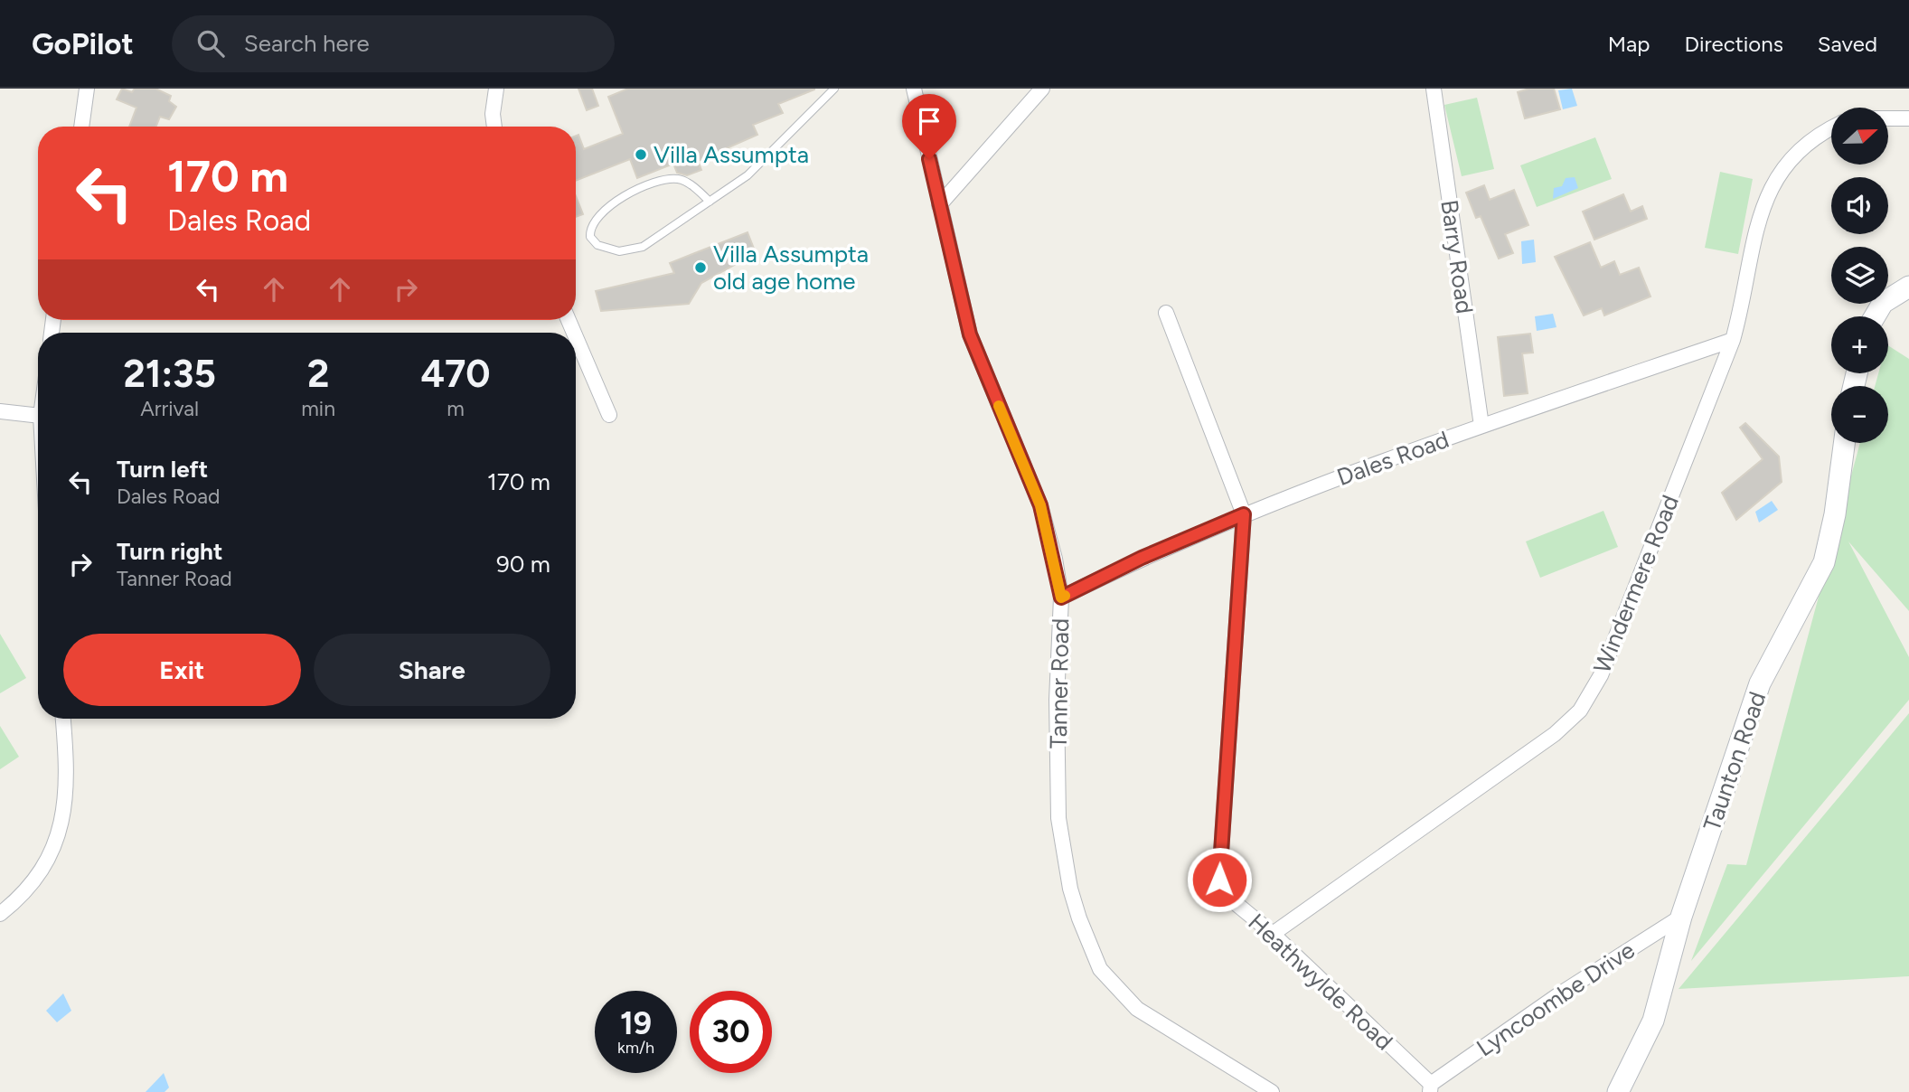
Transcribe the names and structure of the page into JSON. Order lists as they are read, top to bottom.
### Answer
{
  "streets": {
    "street": [
      "Barry Road",
      "Dales Road",
      "Windermere Road",
      "Tanner Road",
      "Taunton Road",
      "Heathwylde Road",
      "Lyncoombe Drive"
    ]
  },
  "crossings": [
    ["Barry Road", "Dales Road"],
    ["Dales Road", "Windermere Road"],
    ["Dales Road", "Tanner Road"],
    ["Dales Road", "Heathwylde Road"],
    ["Windermere Road", "Heathwylde Road"],
    ["Taunton Road", "Lyncoombe Drive"],
    ["Heathwylde Road", "Lyncoombe Drive"]
  ],
  "places": ["Villa Assumpta", "Villa Assumpta old age home"],
  "north": "right",
  "page": {
    "header": "GoPilot",
    "search": "Search here",
    "nav": ["Map", "Directions", "Saved"],
    "map_buttons": ["+", "−"],
    "turn": ["170 m", "Dales Road"],
    "eta": [
      "21:35",
      "Arrival",
      "2",
      "min",
      "470",
      "m"
    ],
    "list": [
      {
        "name": "Turn left",
        "note": "Dales Road",
        "value": "170 m"
      },
      {
        "name": "Turn right",
        "note": "Tanner Road",
        "value": "90 m"
      }
    ],
    "buttons": ["Exit", "Share"],
    "speed": "19 km/h",
    "limit": "30"
  }
}
